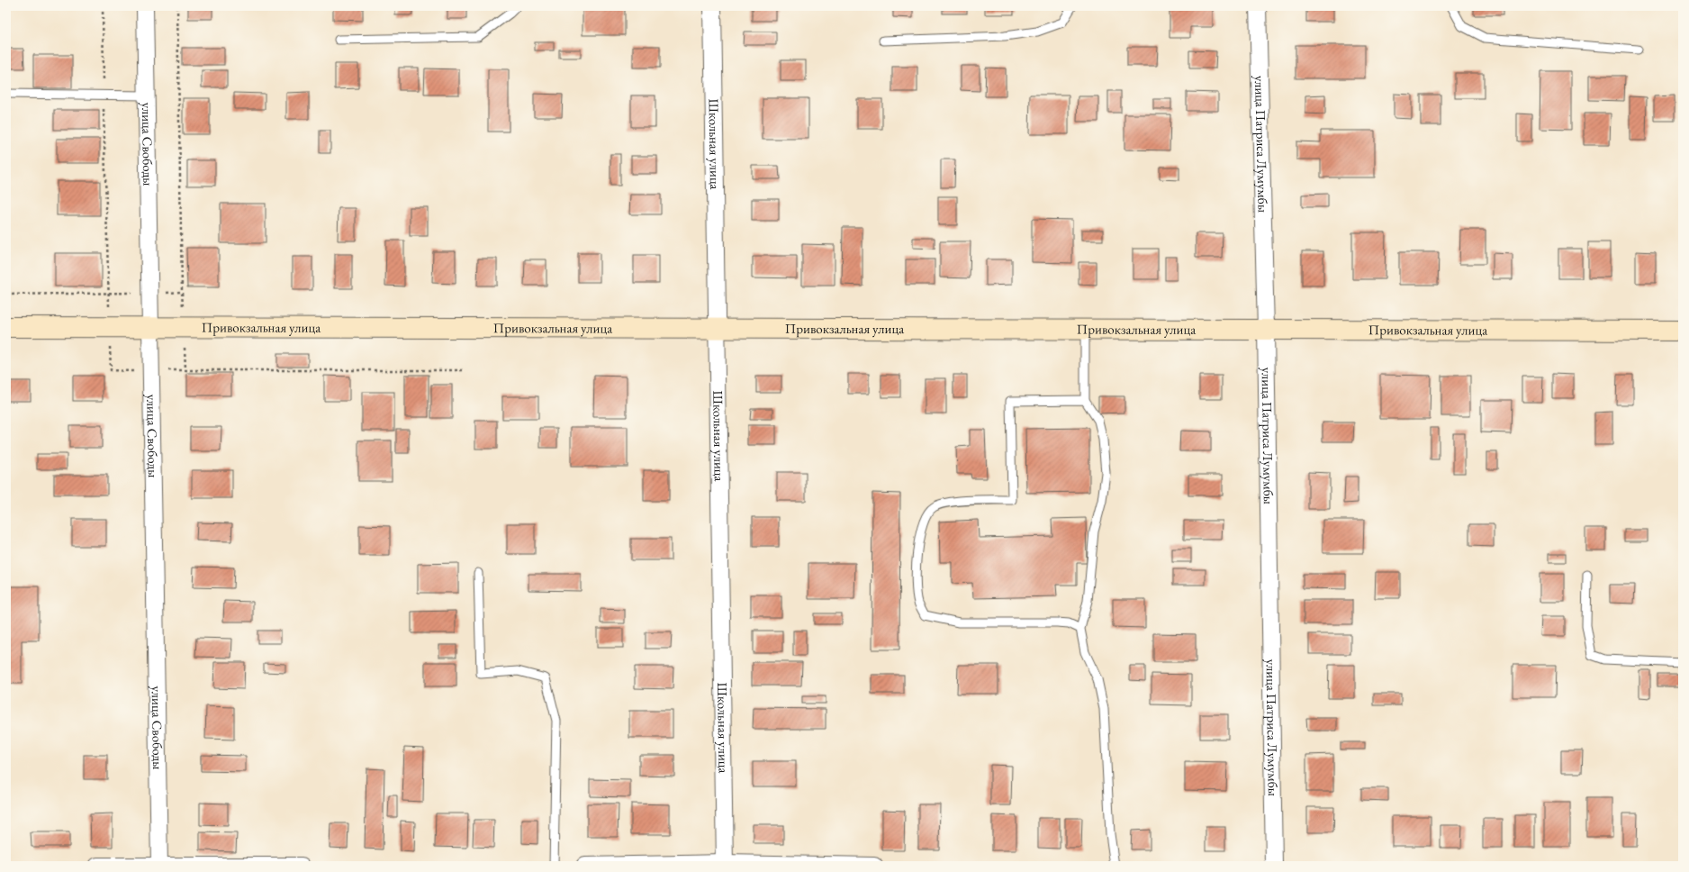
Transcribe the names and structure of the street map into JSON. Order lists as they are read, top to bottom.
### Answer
{
  "streets": {
    "street": [
      "улица Свободы",
      "Школьная улица",
      "улица Патриса Лумумбы",
      "Привокзальная улица"
    ]
  },
  "crossings": [
    ["улица Свободы", "Привокзальная улица"],
    ["Школьная улица", "Привокзальная улица"],
    ["улица Патриса Лумумбы", "Привокзальная улица"]
  ]
}
